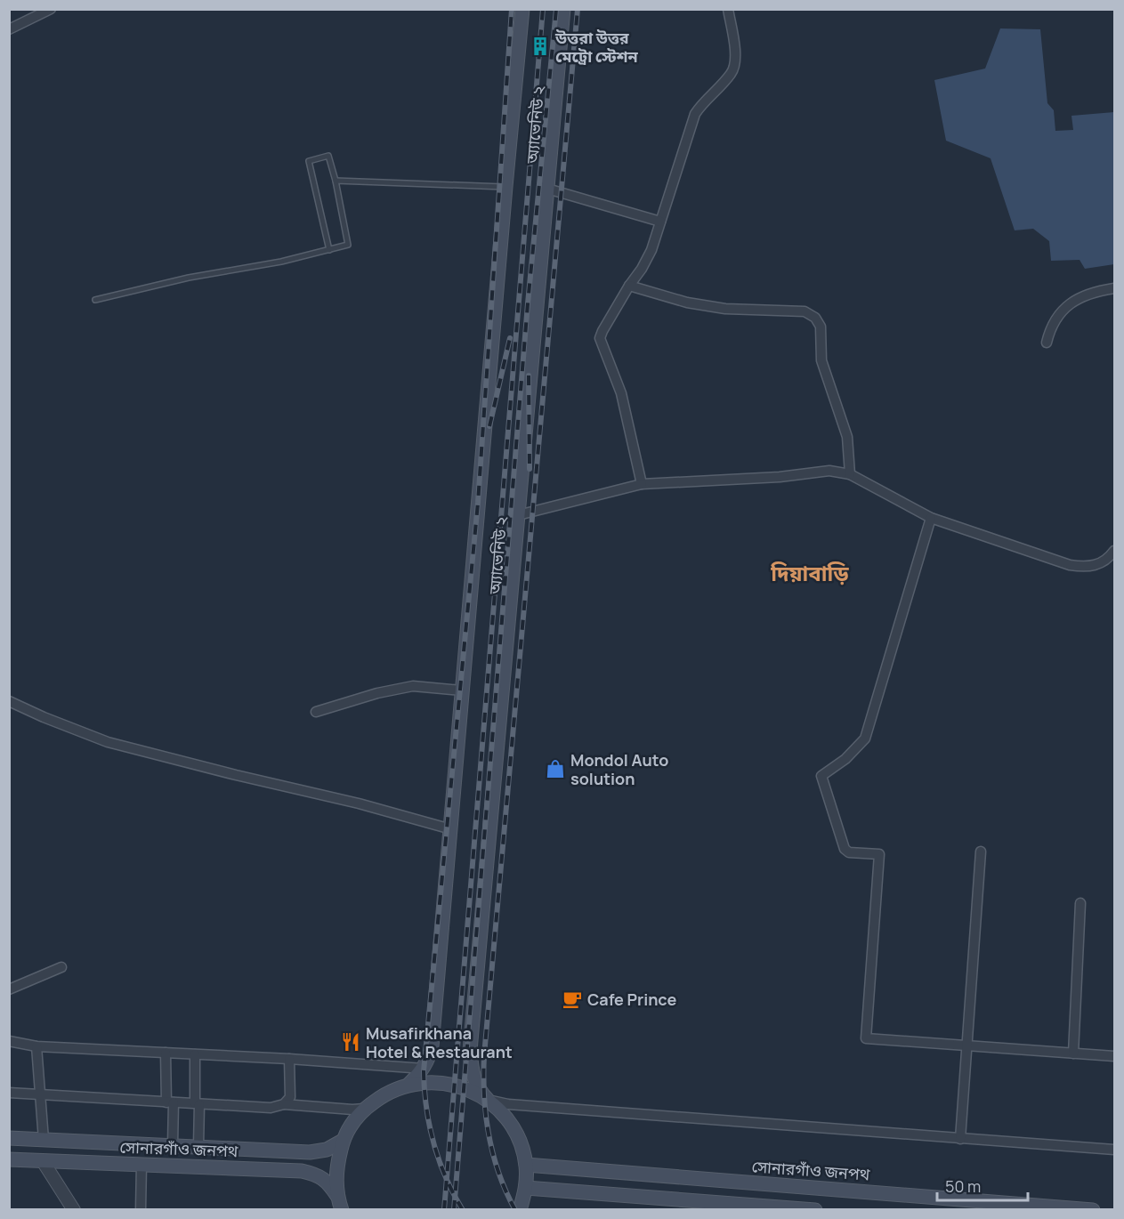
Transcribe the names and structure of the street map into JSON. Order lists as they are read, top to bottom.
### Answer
{
  "streets": {
    "main road": ["অ্যাভেনিউ ২", "সোনারগাঁও জনপথ"]
  },
  "crossings": [
    ["অ্যাভেনিউ ২", "সোনারগাঁও জনপথ"]
  ],
  "districts": ["দিয়াবাড়ি"],
  "places": {
    "building": ["উত্তরা উত্তর মেট্রো স্টেশন"],
    "shop": ["Mondol Auto solution"],
    "cafe": ["Cafe Prince"],
    "restaurant": ["Musafirkhana Hotel & Restaurant"]
  },
  "scale_bar": "50 m"
}
